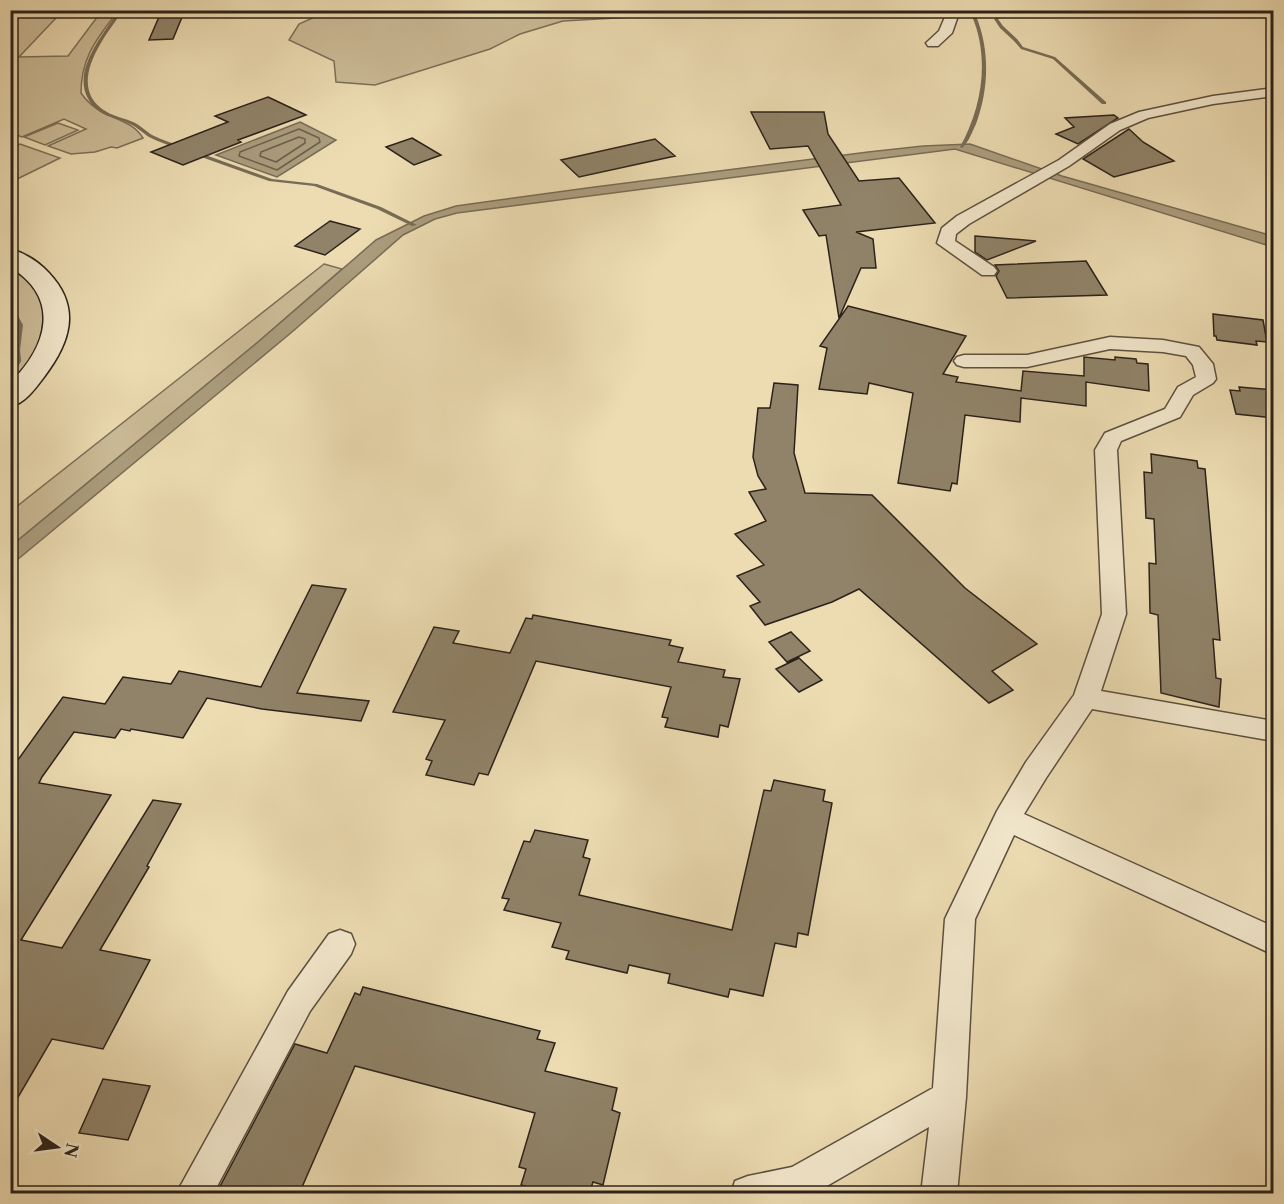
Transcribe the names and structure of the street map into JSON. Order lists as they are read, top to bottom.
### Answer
{
  "north": "right"
}
